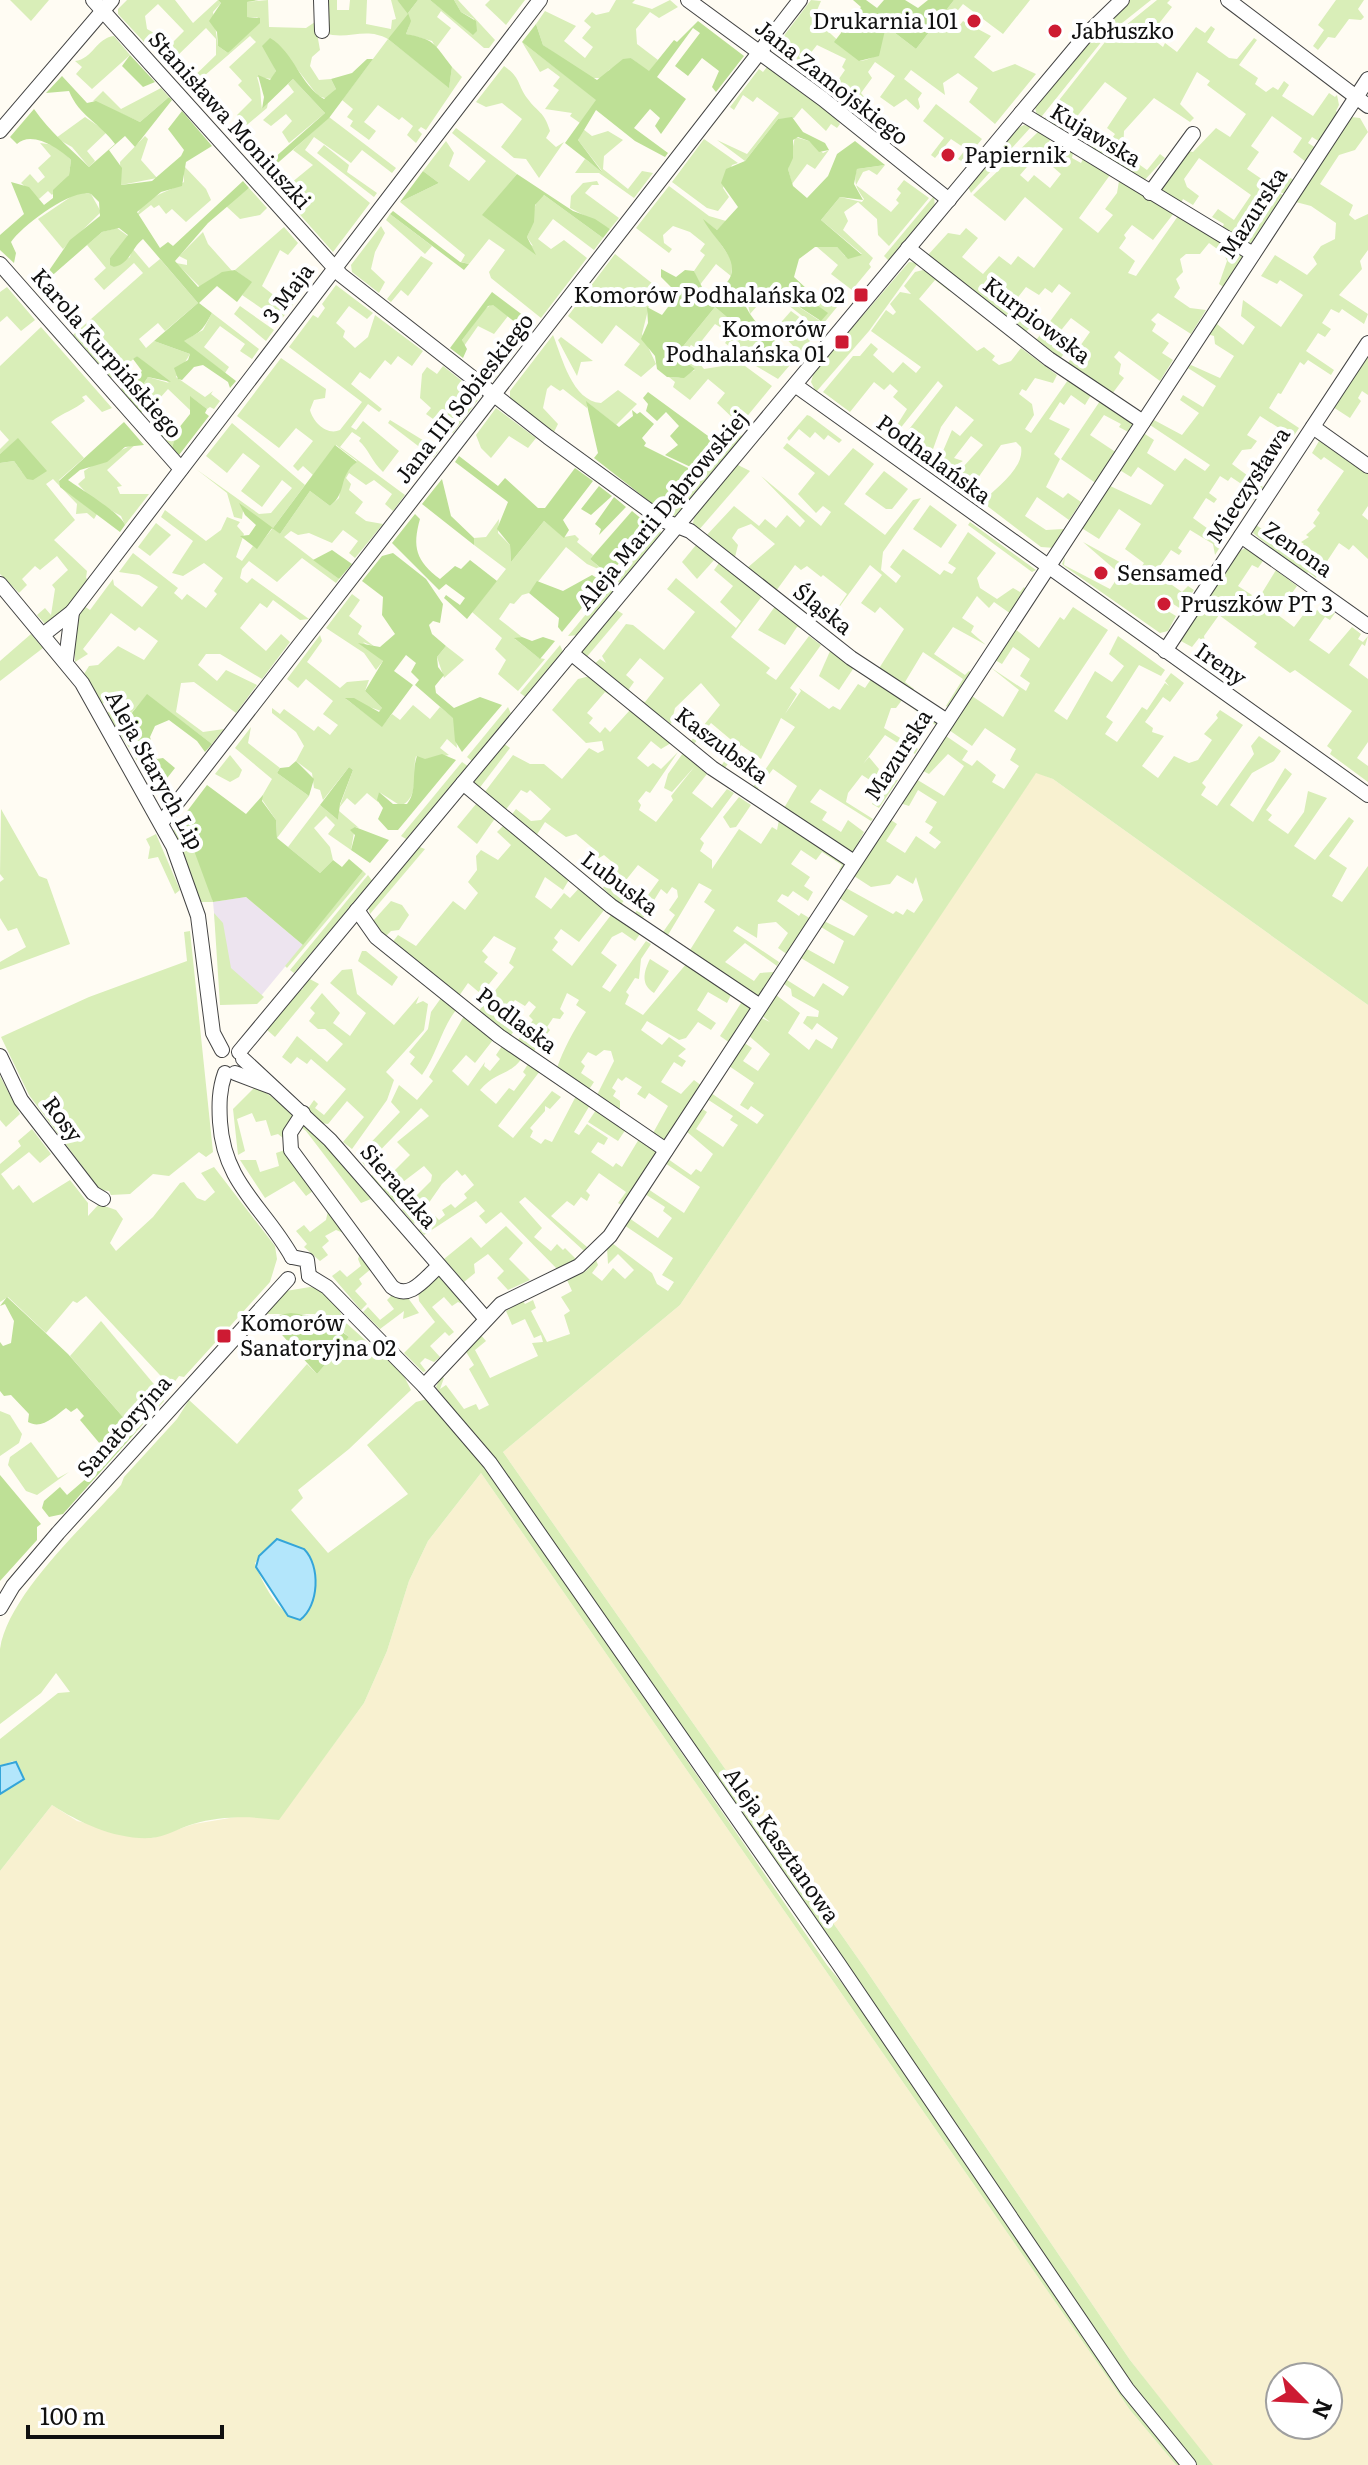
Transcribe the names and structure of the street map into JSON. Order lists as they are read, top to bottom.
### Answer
{
  "streets": {
    "street": [
      "Jana Zamojskiego",
      "Stanisława Moniuszki",
      "Kujawska",
      "Mazurska",
      "3 Maja",
      "Kurpiowska",
      "Karola Kurpińskiego",
      "Jana III Sobieskiego",
      "Podhalańska",
      "Mieczysława",
      "Aleja Marii Dąbrowskiej",
      "Zenona",
      "Śląska",
      "Ireny",
      "Kaszubska",
      "Aleja Starych Lip",
      "Lubuska",
      "Podlaska",
      "Rosy",
      "Sieradzka",
      "Sanatoryjna",
      "Aleja Kasztanowa"
    ]
  },
  "crossings": [
    ["Jana Zamojskiego", "Jana III Sobieskiego"],
    ["Jana Zamojskiego", "Aleja Marii Dąbrowskiej"],
    ["Stanisława Moniuszki", "3 Maja"],
    ["Stanisława Moniuszki", "Jana III Sobieskiego"],
    ["Stanisława Moniuszki", "Śląska"],
    ["Kujawska", "Mazurska"],
    ["Kujawska", "Aleja Marii Dąbrowskiej"],
    ["Mazurska", "Kurpiowska"],
    ["Mazurska", "Podhalańska"],
    ["Mazurska", "Śląska"],
    ["Mazurska", "Ireny"],
    ["Mazurska", "Kaszubska"],
    ["Mazurska", "Lubuska"],
    ["Mazurska", "Podlaska"],
    ["Mazurska", "Sieradzka"],
    ["Mazurska", "Aleja Kasztanowa"],
    ["3 Maja", "Karola Kurpińskiego"],
    ["3 Maja", "Aleja Starych Lip"],
    ["Kurpiowska", "Aleja Marii Dąbrowskiej"],
    ["Jana III Sobieskiego", "Śląska"],
    ["Jana III Sobieskiego", "Aleja Starych Lip"],
    ["Podhalańska", "Aleja Marii Dąbrowskiej"],
    ["Podhalańska", "Ireny"],
    ["Mieczysława", "Zenona"],
    ["Mieczysława", "Ireny"],
    ["Aleja Marii Dąbrowskiej", "Śląska"],
    ["Aleja Marii Dąbrowskiej", "Kaszubska"],
    ["Aleja Marii Dąbrowskiej", "Aleja Starych Lip"],
    ["Aleja Marii Dąbrowskiej", "Lubuska"],
    ["Aleja Marii Dąbrowskiej", "Podlaska"],
    ["Aleja Marii Dąbrowskiej", "Sieradzka"],
    ["Aleja Starych Lip", "Sieradzka"],
    ["Sanatoryjna", "Aleja Kasztanowa"]
  ],
  "places": {
    "other": [
      "Drukarnia 101",
      "Jabłuszko",
      "Papiernik",
      "Sensamed",
      "Pruszków PT 3"
    ],
    "transit": ["Komorów Podhalańska 02", "Komorów Podhalańska 01", "Komorów Sanatoryjna 02"]
  },
  "scale_bar": "100 m",
  "north": "bottom right"
}
